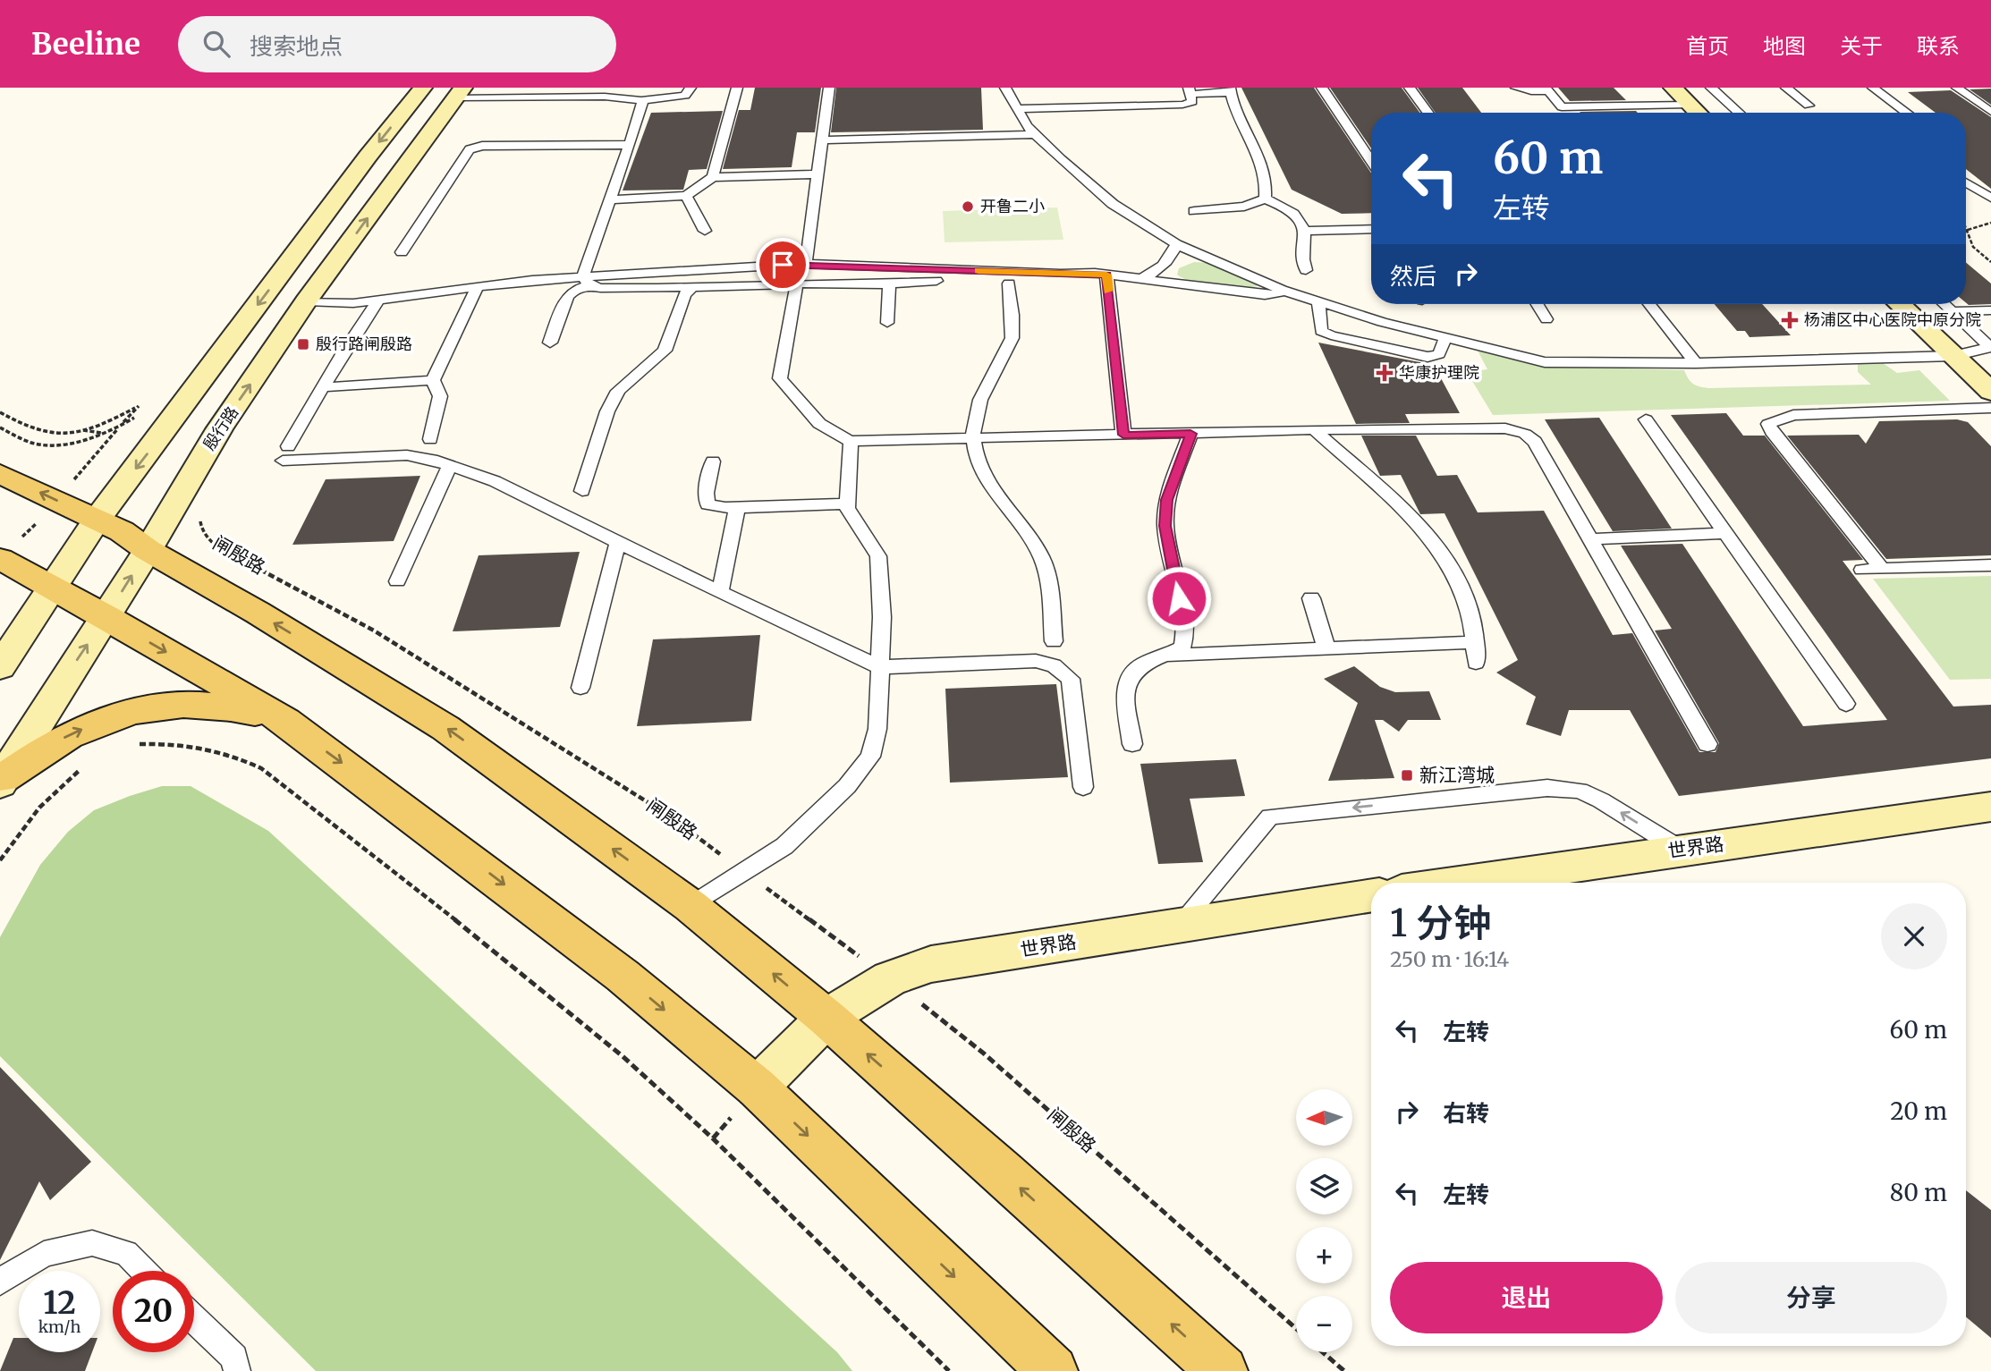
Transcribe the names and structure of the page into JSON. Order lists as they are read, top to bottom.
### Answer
{
  "streets": {
    "main road": ["殷行路", "世界路"],
    "path": ["闸殷路"]
  },
  "crossings": [
    ["闸殷路", "世界路"]
  ],
  "places": {
    "other": ["开鲁二小"],
    "health": ["杨浦区中心医院中原分院", "华康护理院"],
    "transit": ["殷行路闸殷路", "新江湾城"]
  },
  "north": "left",
  "page": {
    "header": "Beeline",
    "search": "搜索地点",
    "nav": [
      "首页",
      "地图",
      "关于",
      "联系"
    ],
    "turn": ["60 m", "左转"],
    "then": "然后",
    "heading": ["1 分钟", "250 m · 16:14"],
    "list": [
      {
        "name": "左转",
        "value": "60 m"
      },
      {
        "name": "右转",
        "value": "20 m"
      },
      {
        "name": "左转",
        "value": "80 m"
      }
    ],
    "map_buttons": ["+", "−"],
    "buttons": ["退出", "分享"],
    "speed": "12 km/h",
    "limit": "20"
  }
}
